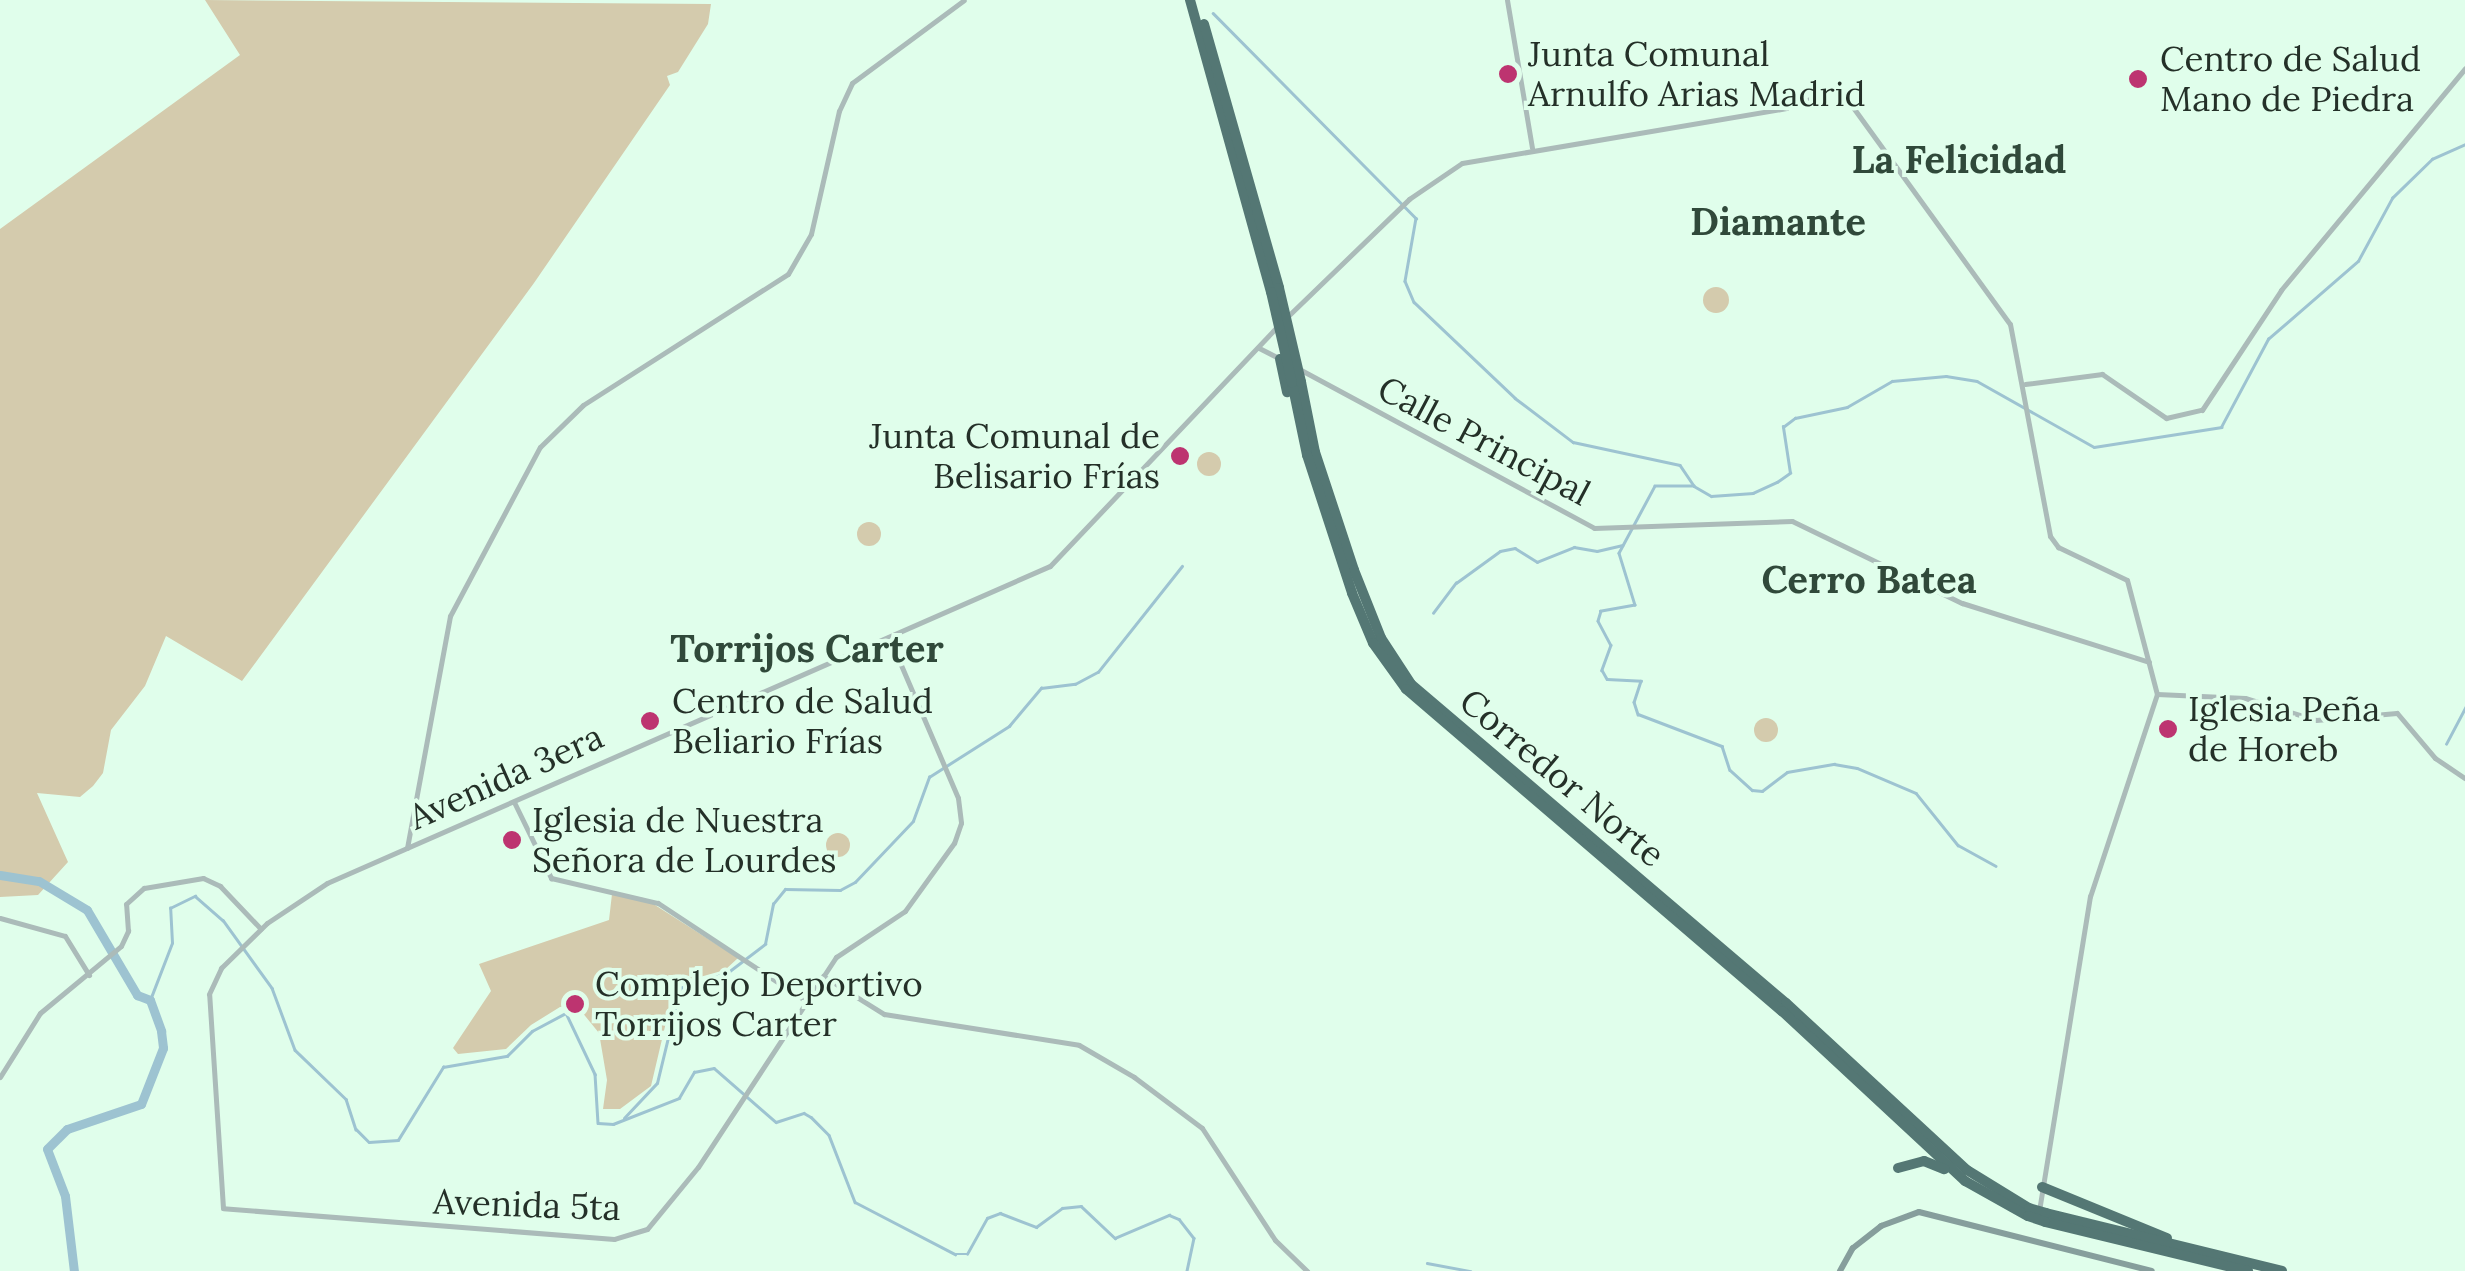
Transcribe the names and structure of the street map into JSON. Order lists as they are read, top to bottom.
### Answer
{
  "streets": {
    "highway": ["Corredor Norte"],
    "street": ["Calle Principal", "Avenida 3era", "Avenida 5ta"]
  },
  "crossings": [
    ["Calle Principal", "Avenida 3era"],
    ["Avenida 3era", "Avenida 5ta"]
  ],
  "districts": [
    "La Felicidad",
    "Diamante",
    "Cerro Batea",
    "Torrijos Carter"
  ],
  "places": [
    "Junta Comunal Arnulfo Arias Madrid",
    "Centro de Salud Mano de Piedra",
    "Junta Comunal de Belisario Frías",
    "Centro de Salud Beliario Frías",
    "Iglesia Peña de Horeb",
    "Iglesia de Nuestra Señora de Lourdes",
    "Complejo Deportivo Torrijos Carter"
  ]
}
